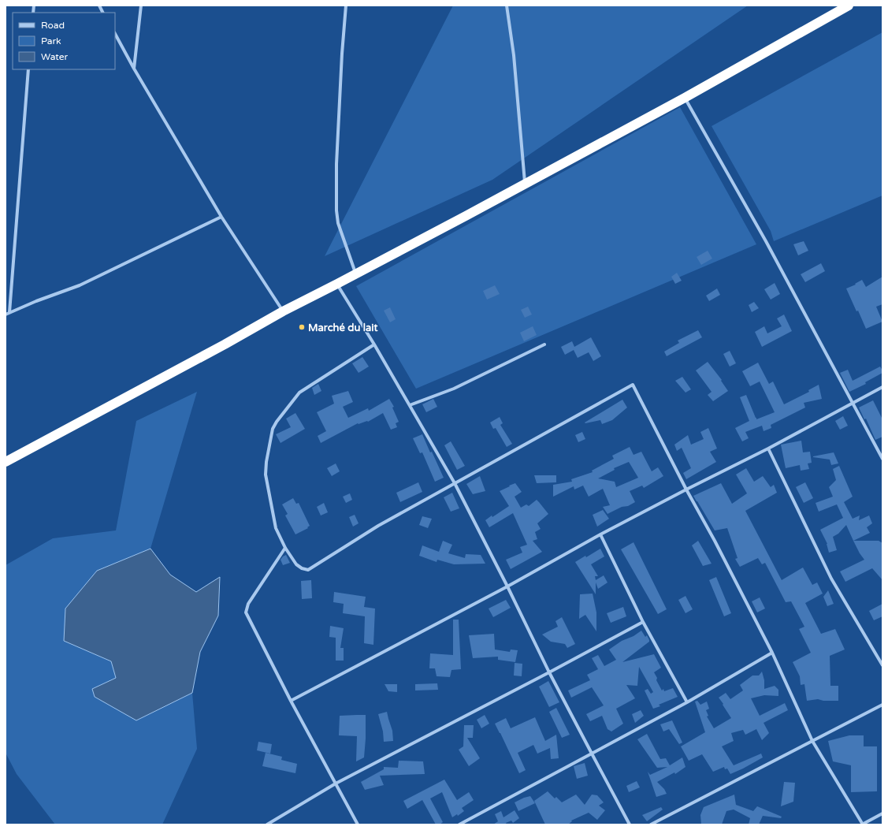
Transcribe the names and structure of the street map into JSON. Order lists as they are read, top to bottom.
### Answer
{
  "places": ["Marché du lait"],
  "legend": ["Road", "Park", "Water"]
}
